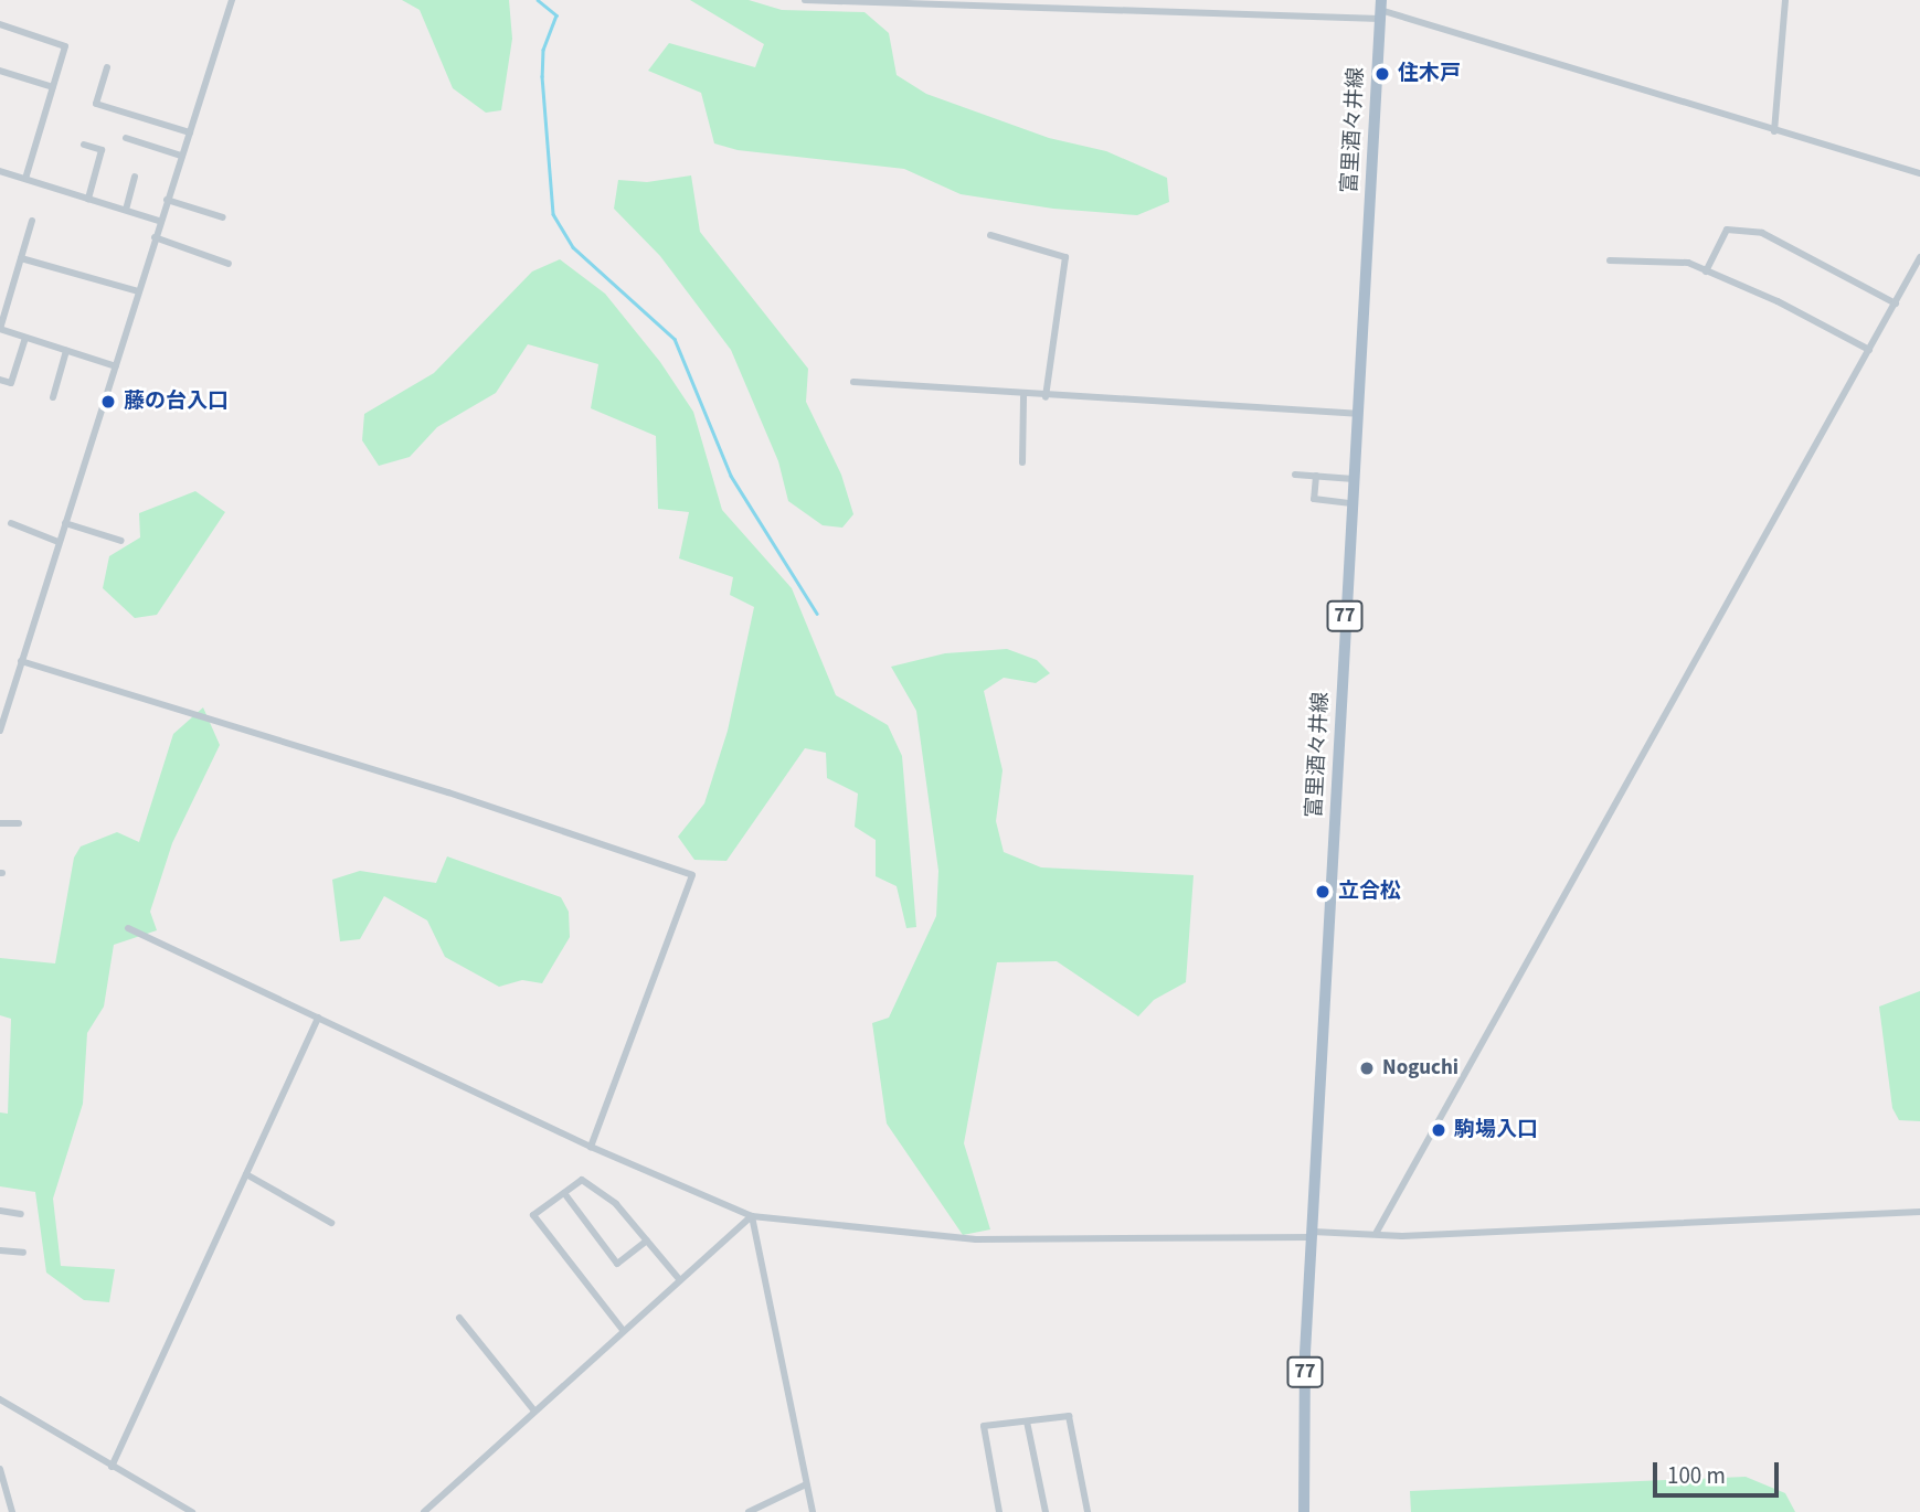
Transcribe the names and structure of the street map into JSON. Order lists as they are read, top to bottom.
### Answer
{
  "streets": {
    "main road": ["富里酒々井線", "77"]
  },
  "places": [
    "住木戸",
    "藤の台入口",
    "立合松",
    "Noguchi",
    "駒場入口"
  ],
  "scale_bar": "100 m"
}
